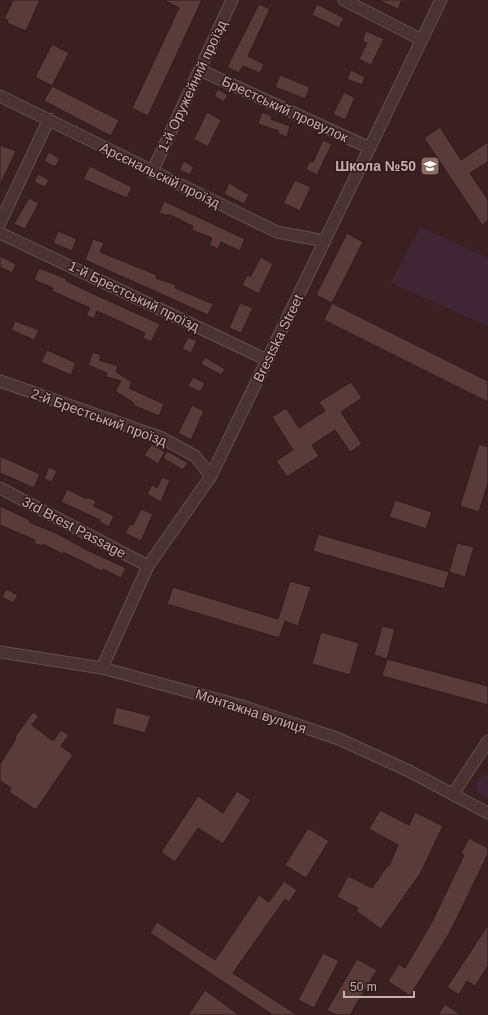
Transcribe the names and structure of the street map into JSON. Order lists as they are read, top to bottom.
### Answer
{
  "streets": {
    "street": [
      "1-й Оружейний проїзд",
      "Брестський провулок",
      "Арсєнальскій проїзд",
      "1-й Брестський проїзд",
      "Brestska Street",
      "2-й Брестський проїзд",
      "3rd Brest Passage",
      "Монтажна вулиця"
    ]
  },
  "crossings": [
    ["1-й Оружейний проїзд", "Брестський провулок"],
    ["1-й Оружейний проїзд", "Арсєнальскій проїзд"],
    ["Брестський провулок", "Brestska Street"],
    ["Арсєнальскій проїзд", "Brestska Street"],
    ["1-й Брестський проїзд", "Brestska Street"],
    ["Brestska Street", "2-й Брестський проїзд"],
    ["Brestska Street", "3rd Brest Passage"],
    ["Brestska Street", "Монтажна вулиця"]
  ],
  "places": {
    "school or university": ["Школа №50"]
  },
  "scale_bar": "50 m"
}
